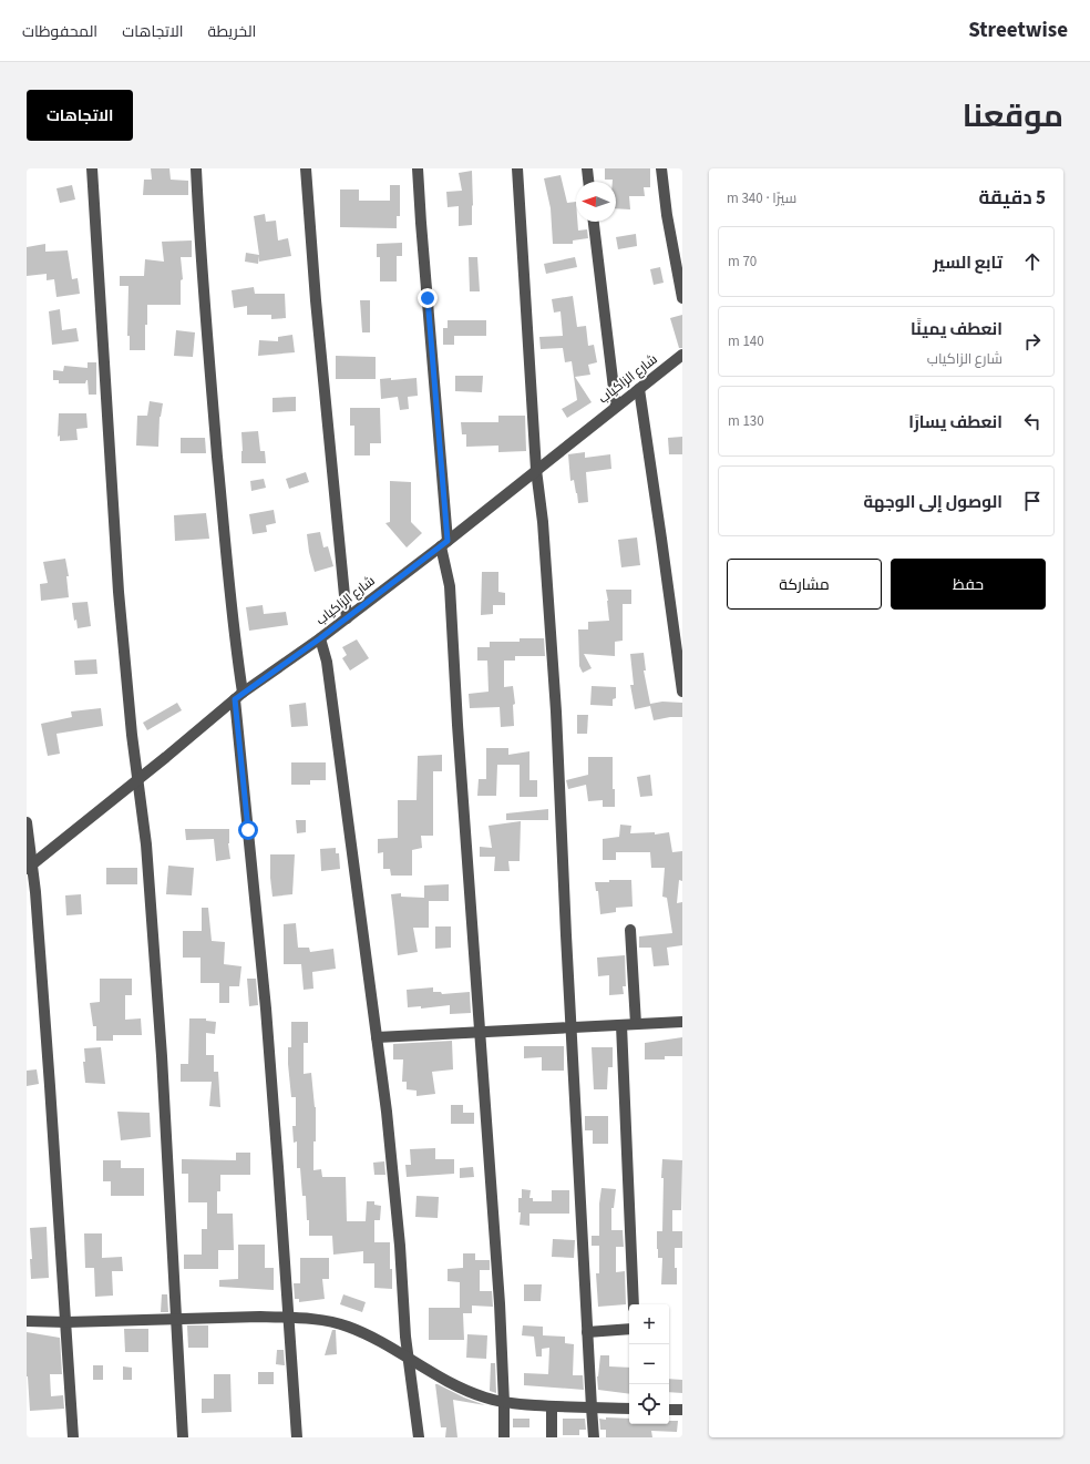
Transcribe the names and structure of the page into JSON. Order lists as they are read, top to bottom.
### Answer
{
  "streets": {
    "street": ["شارع الزاكياب"]
  },
  "north": "left",
  "page": {
    "header": "Streetwise",
    "nav": ["الخريطة", "الاتجاهات", "المحفوظات"],
    "title": "موقعنا",
    "buttons": [
      "الاتجاهات",
      ["حفظ", "مشاركة"]
    ],
    "heading": ["5 دقيقة", "سيرًا · 340 m"],
    "list": [
      ["تابع السير", "70 m"],
      ["انعطف يمينًا", "شارع الزاكياب", "140 m"],
      ["انعطف يسارًا", "130 m"],
      "الوصول إلى الوجهة"
    ],
    "map_buttons": ["+", "−"]
  }
}
